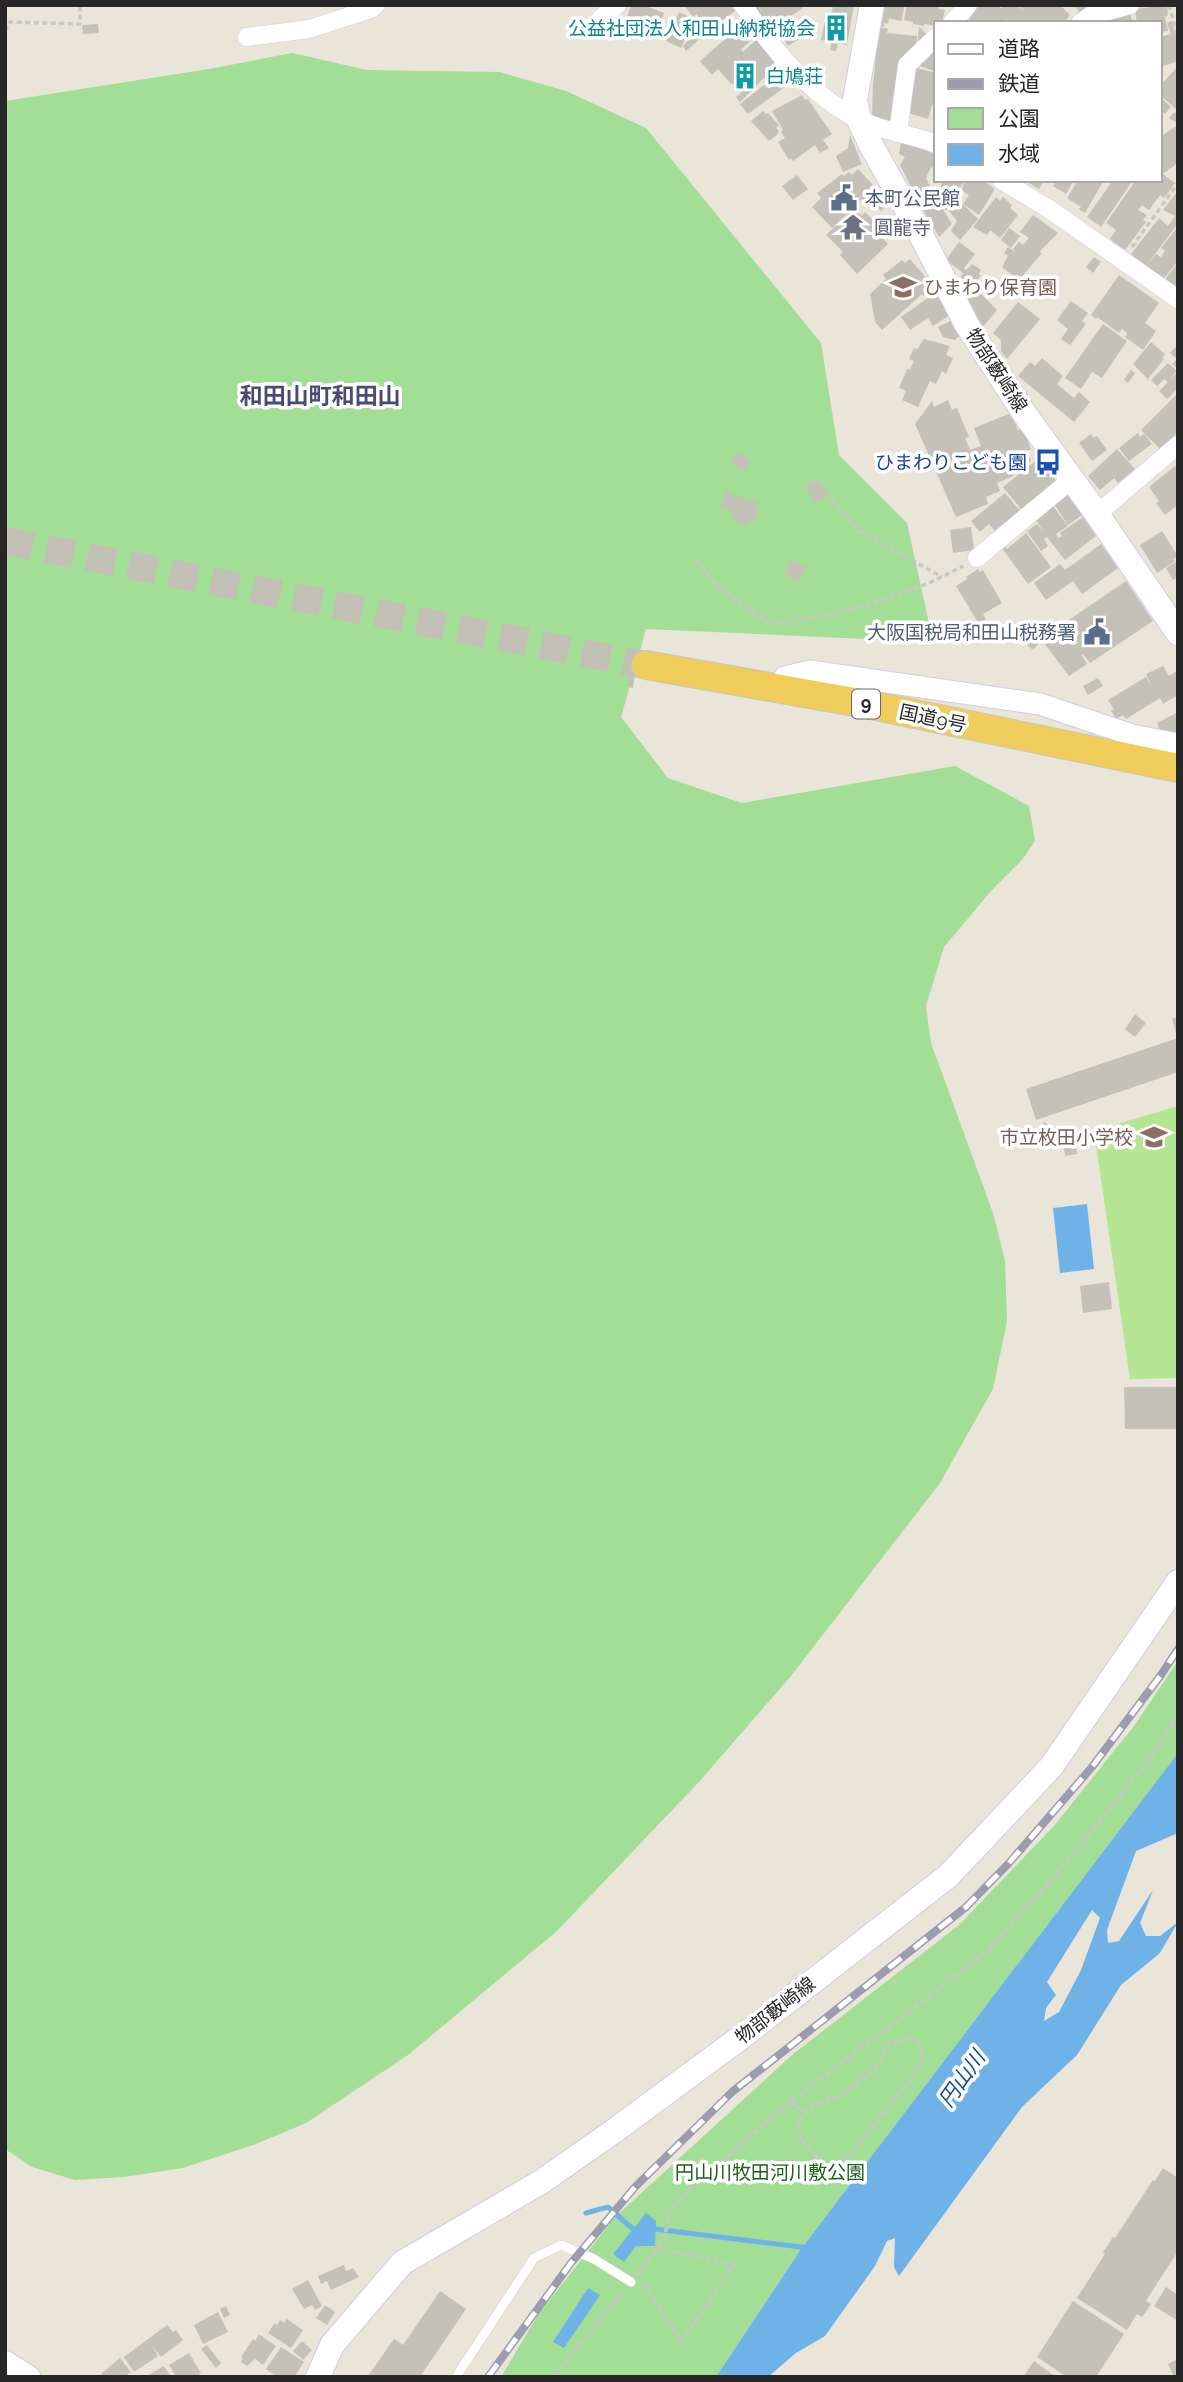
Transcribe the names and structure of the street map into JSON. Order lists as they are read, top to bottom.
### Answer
{
  "streets": {
    "highway": ["9", "国道9号"],
    "main road": ["物部藪崎線"]
  },
  "districts": ["和田山町和田山"],
  "water": ["円山川"],
  "parks": ["円山川牧田河川敷公園"],
  "places": {
    "building": ["公益社団法人和田山納税協会", "白鳩荘"],
    "public building": ["本町公民館", "大阪国税局和田山税務署"],
    "temple": ["圓龍寺"],
    "school or university": ["ひまわり保育園", "市立枚田小学校"],
    "bus stop": ["ひまわりこども園"]
  },
  "legend": [
    "道路",
    "鉄道",
    "公園",
    "水域"
  ]
}
